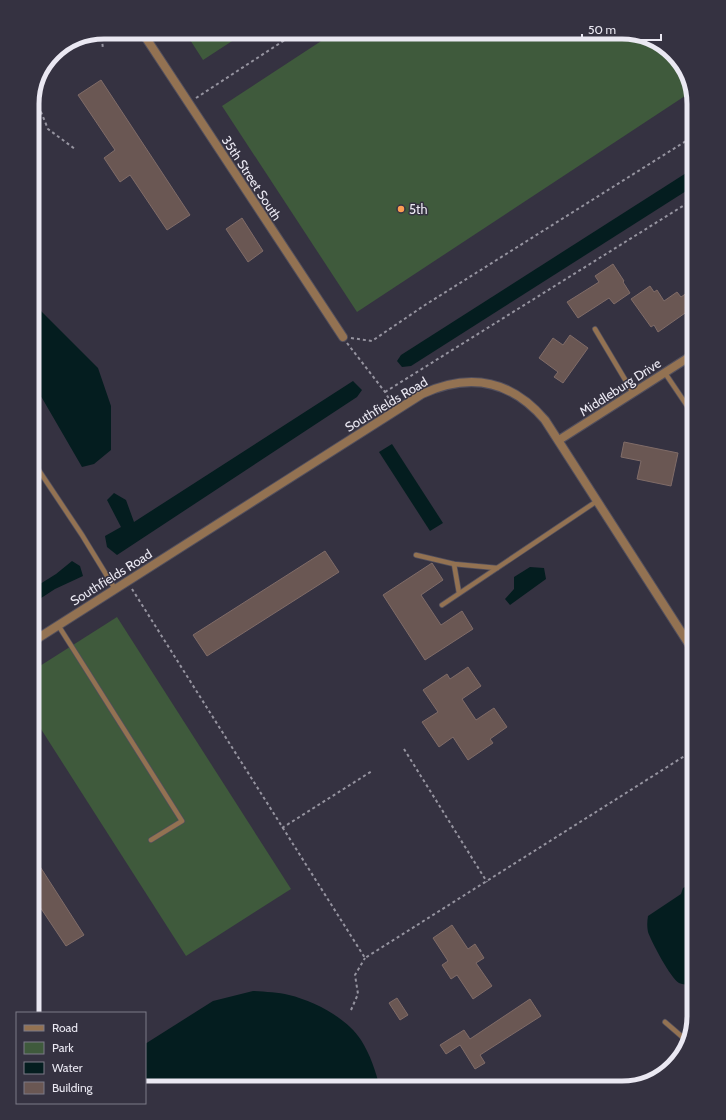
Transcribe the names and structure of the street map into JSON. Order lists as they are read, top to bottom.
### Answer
{
  "streets": {
    "street": ["35th Street South", "Middleburg Drive", "Southfields Road"]
  },
  "crossings": [
    ["Middleburg Drive", "Southfields Road"]
  ],
  "places": ["5th"],
  "legend": [
    "Road",
    "Park",
    "Water",
    "Building"
  ],
  "scale_bar": "50 m"
}
